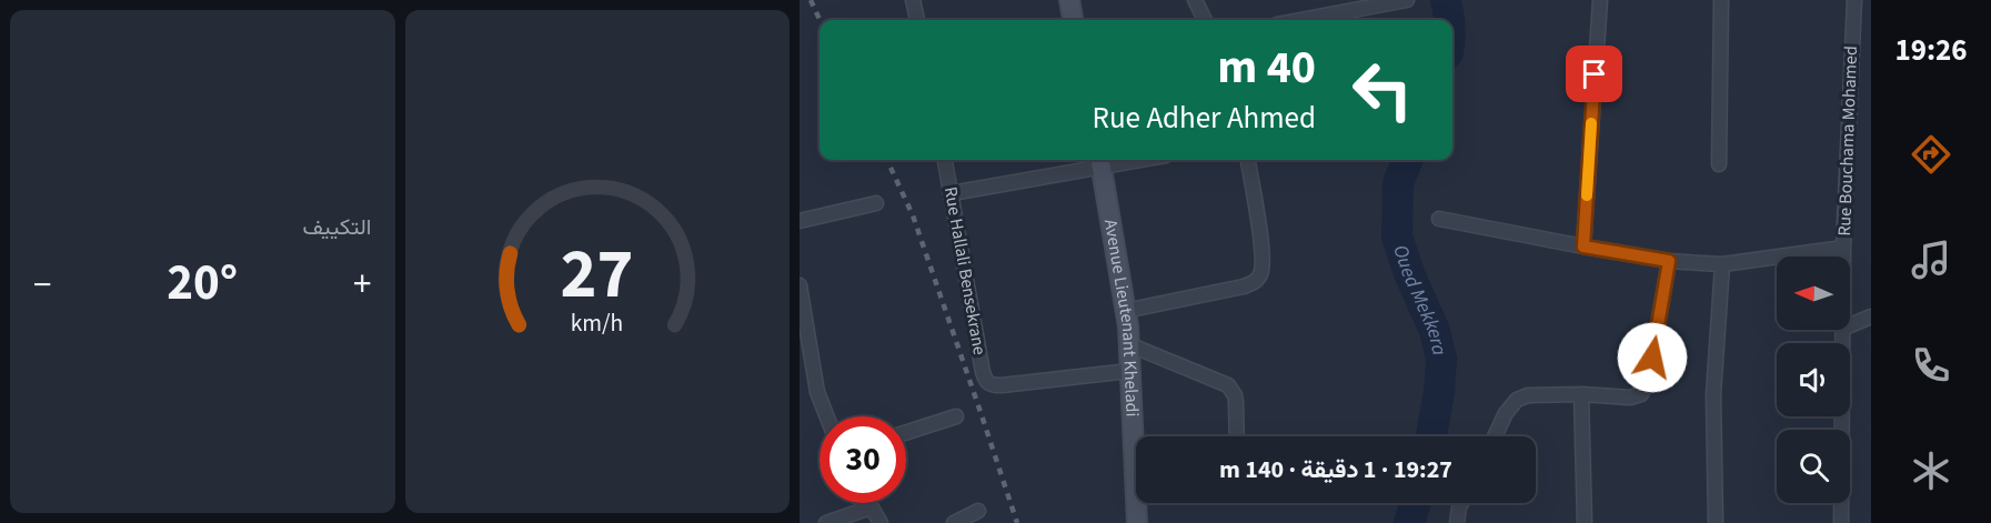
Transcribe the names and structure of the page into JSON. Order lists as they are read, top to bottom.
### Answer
{
  "streets": {
    "main road": ["Avenue Lieutenant Kheladi"],
    "street": ["Rue Bouchama Mohamed", "Rue Hallali Bensekrane"]
  },
  "crossings": [
    ["Rue Hallali Bensekrane", "Avenue Lieutenant Kheladi"]
  ],
  "water": ["Oued Mekkera"],
  "north": "left",
  "page": {
    "tabs": "19:26",
    "tile": "التكييف",
    "turn": ["40 m", "Rue Adher Ahmed"],
    "heat": ["−", "20°", "+"],
    "limit": "30",
    "trip": "19:27 · 1 دقيقة · 140 m",
    "gauge": ["27", "km/h"]
  }
}
